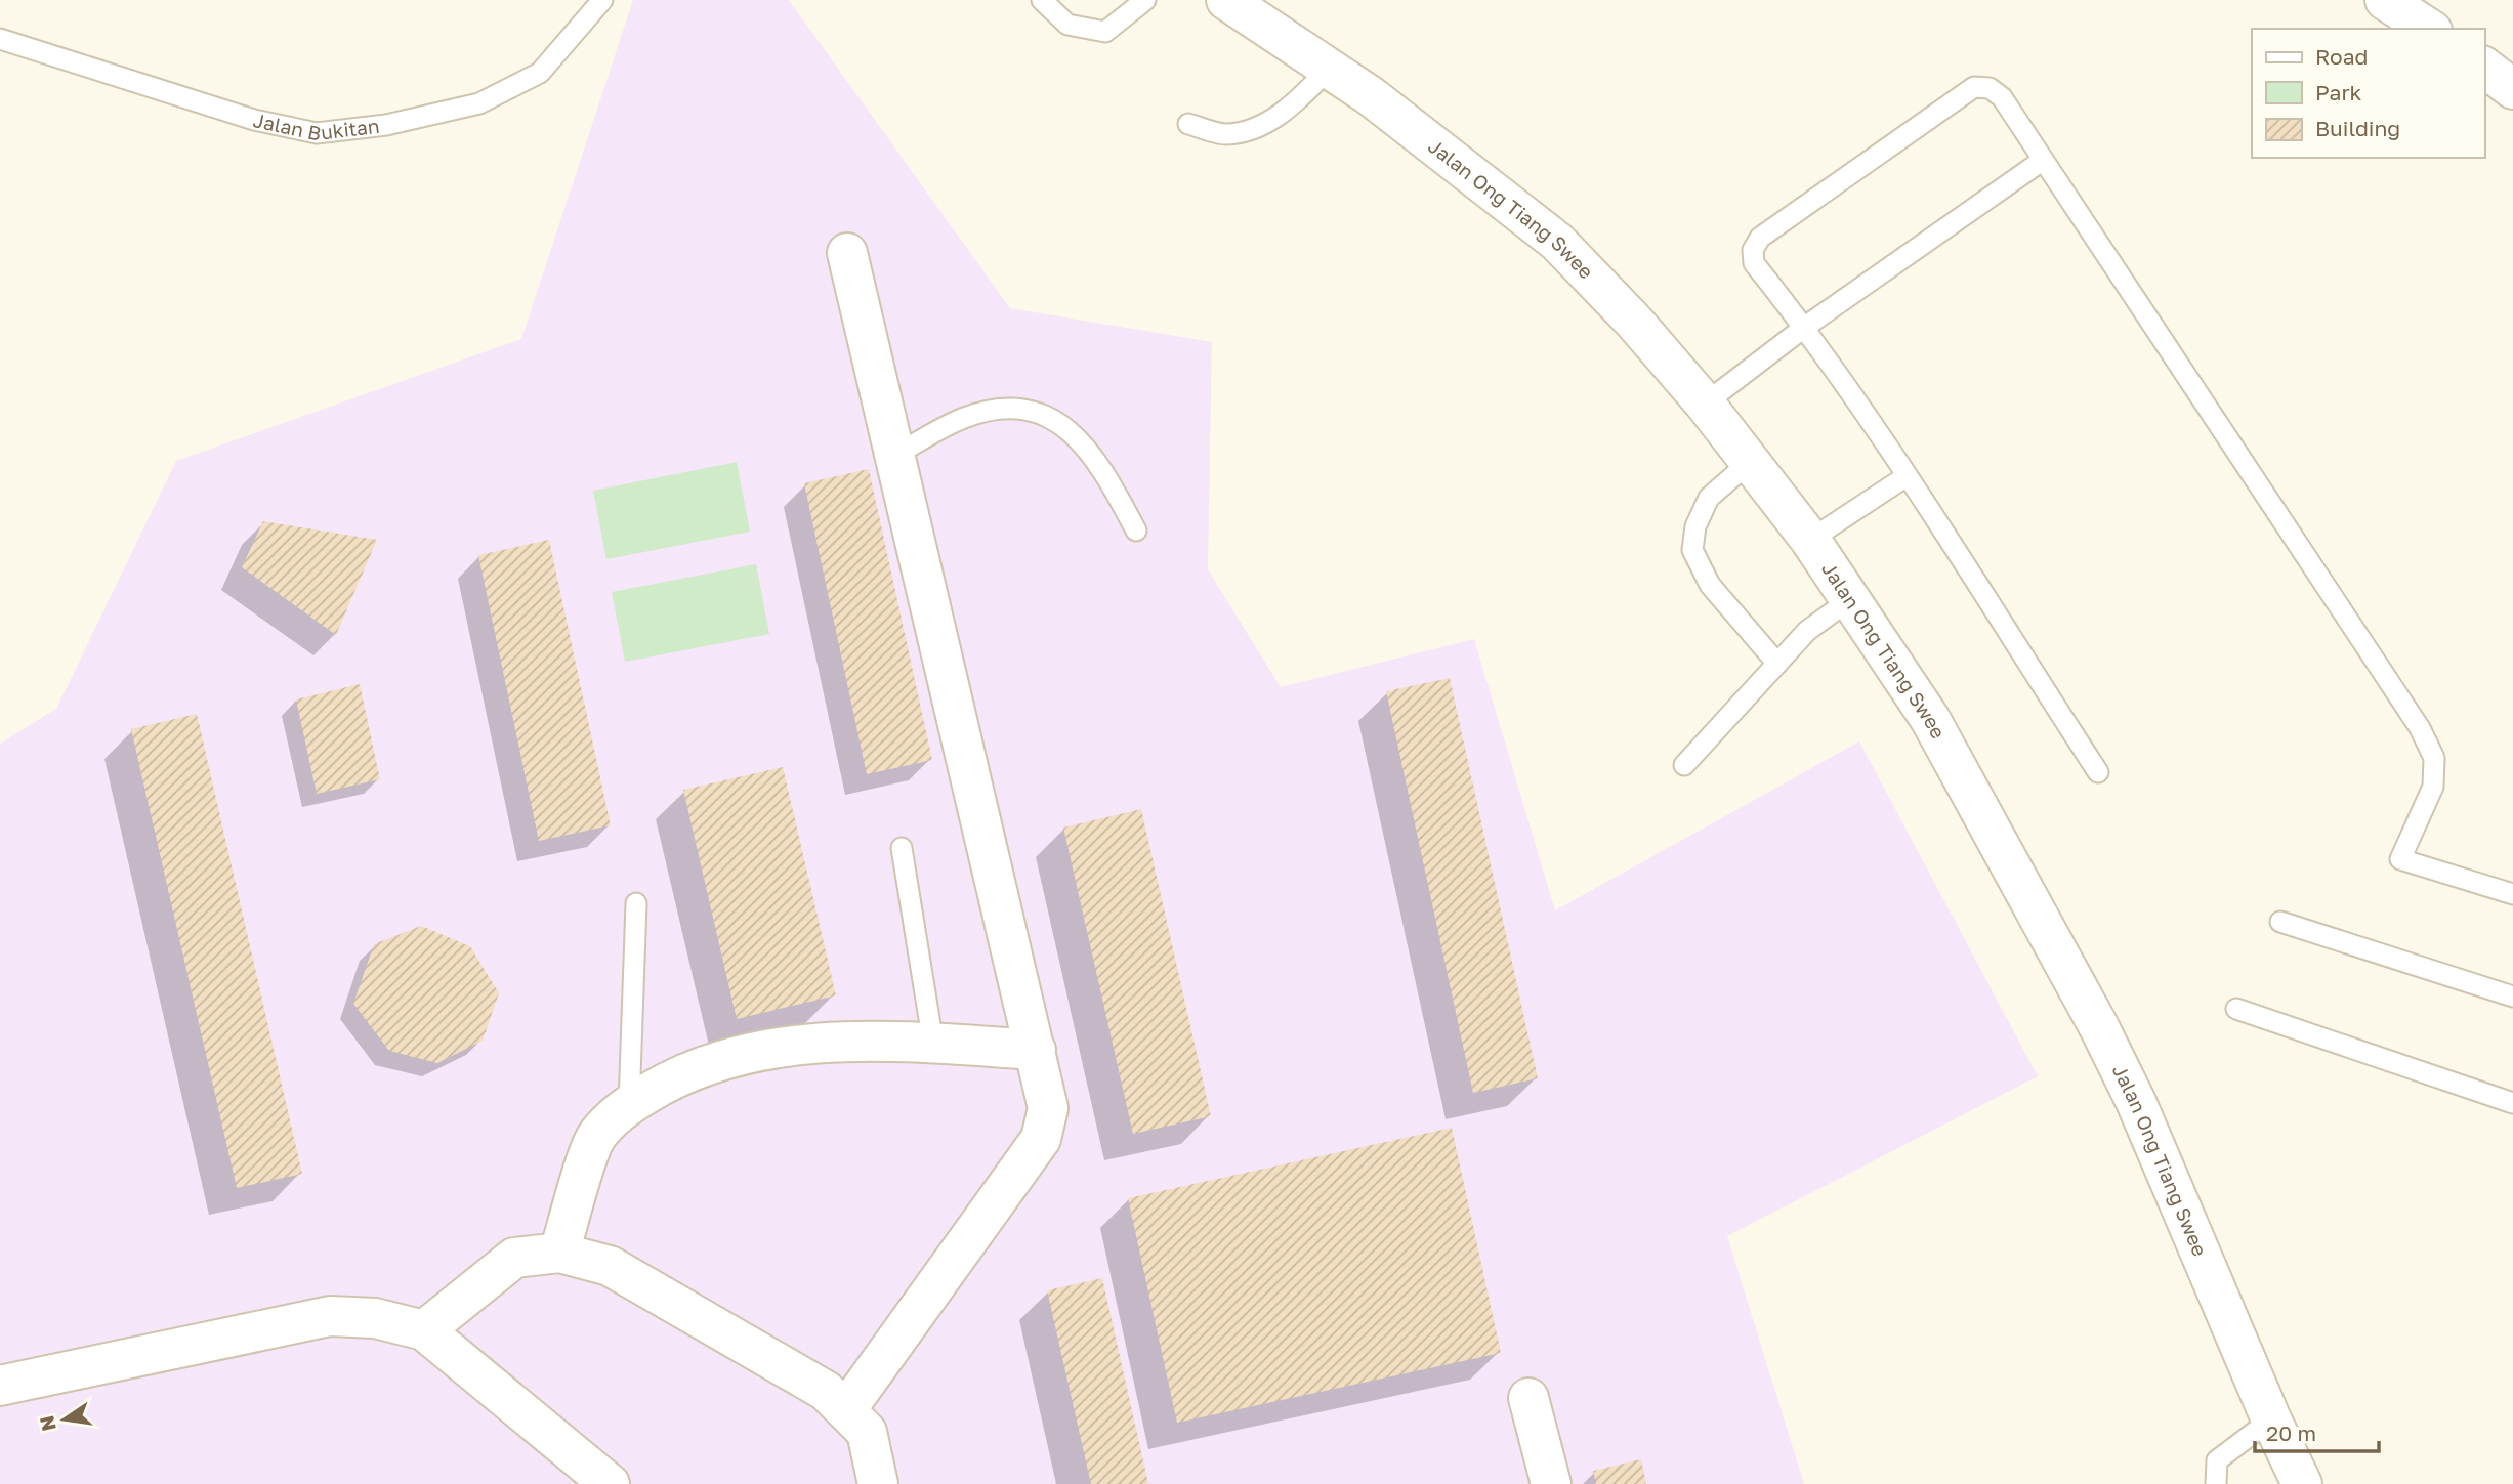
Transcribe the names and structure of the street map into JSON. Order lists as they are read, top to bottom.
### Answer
{
  "streets": {
    "street": ["Jalan Ong Tiang Swee"],
    "lane": ["Jalan Bukitan"]
  },
  "legend": ["Road", "Park", "Building"],
  "scale_bar": "20 m",
  "north": "left"
}
